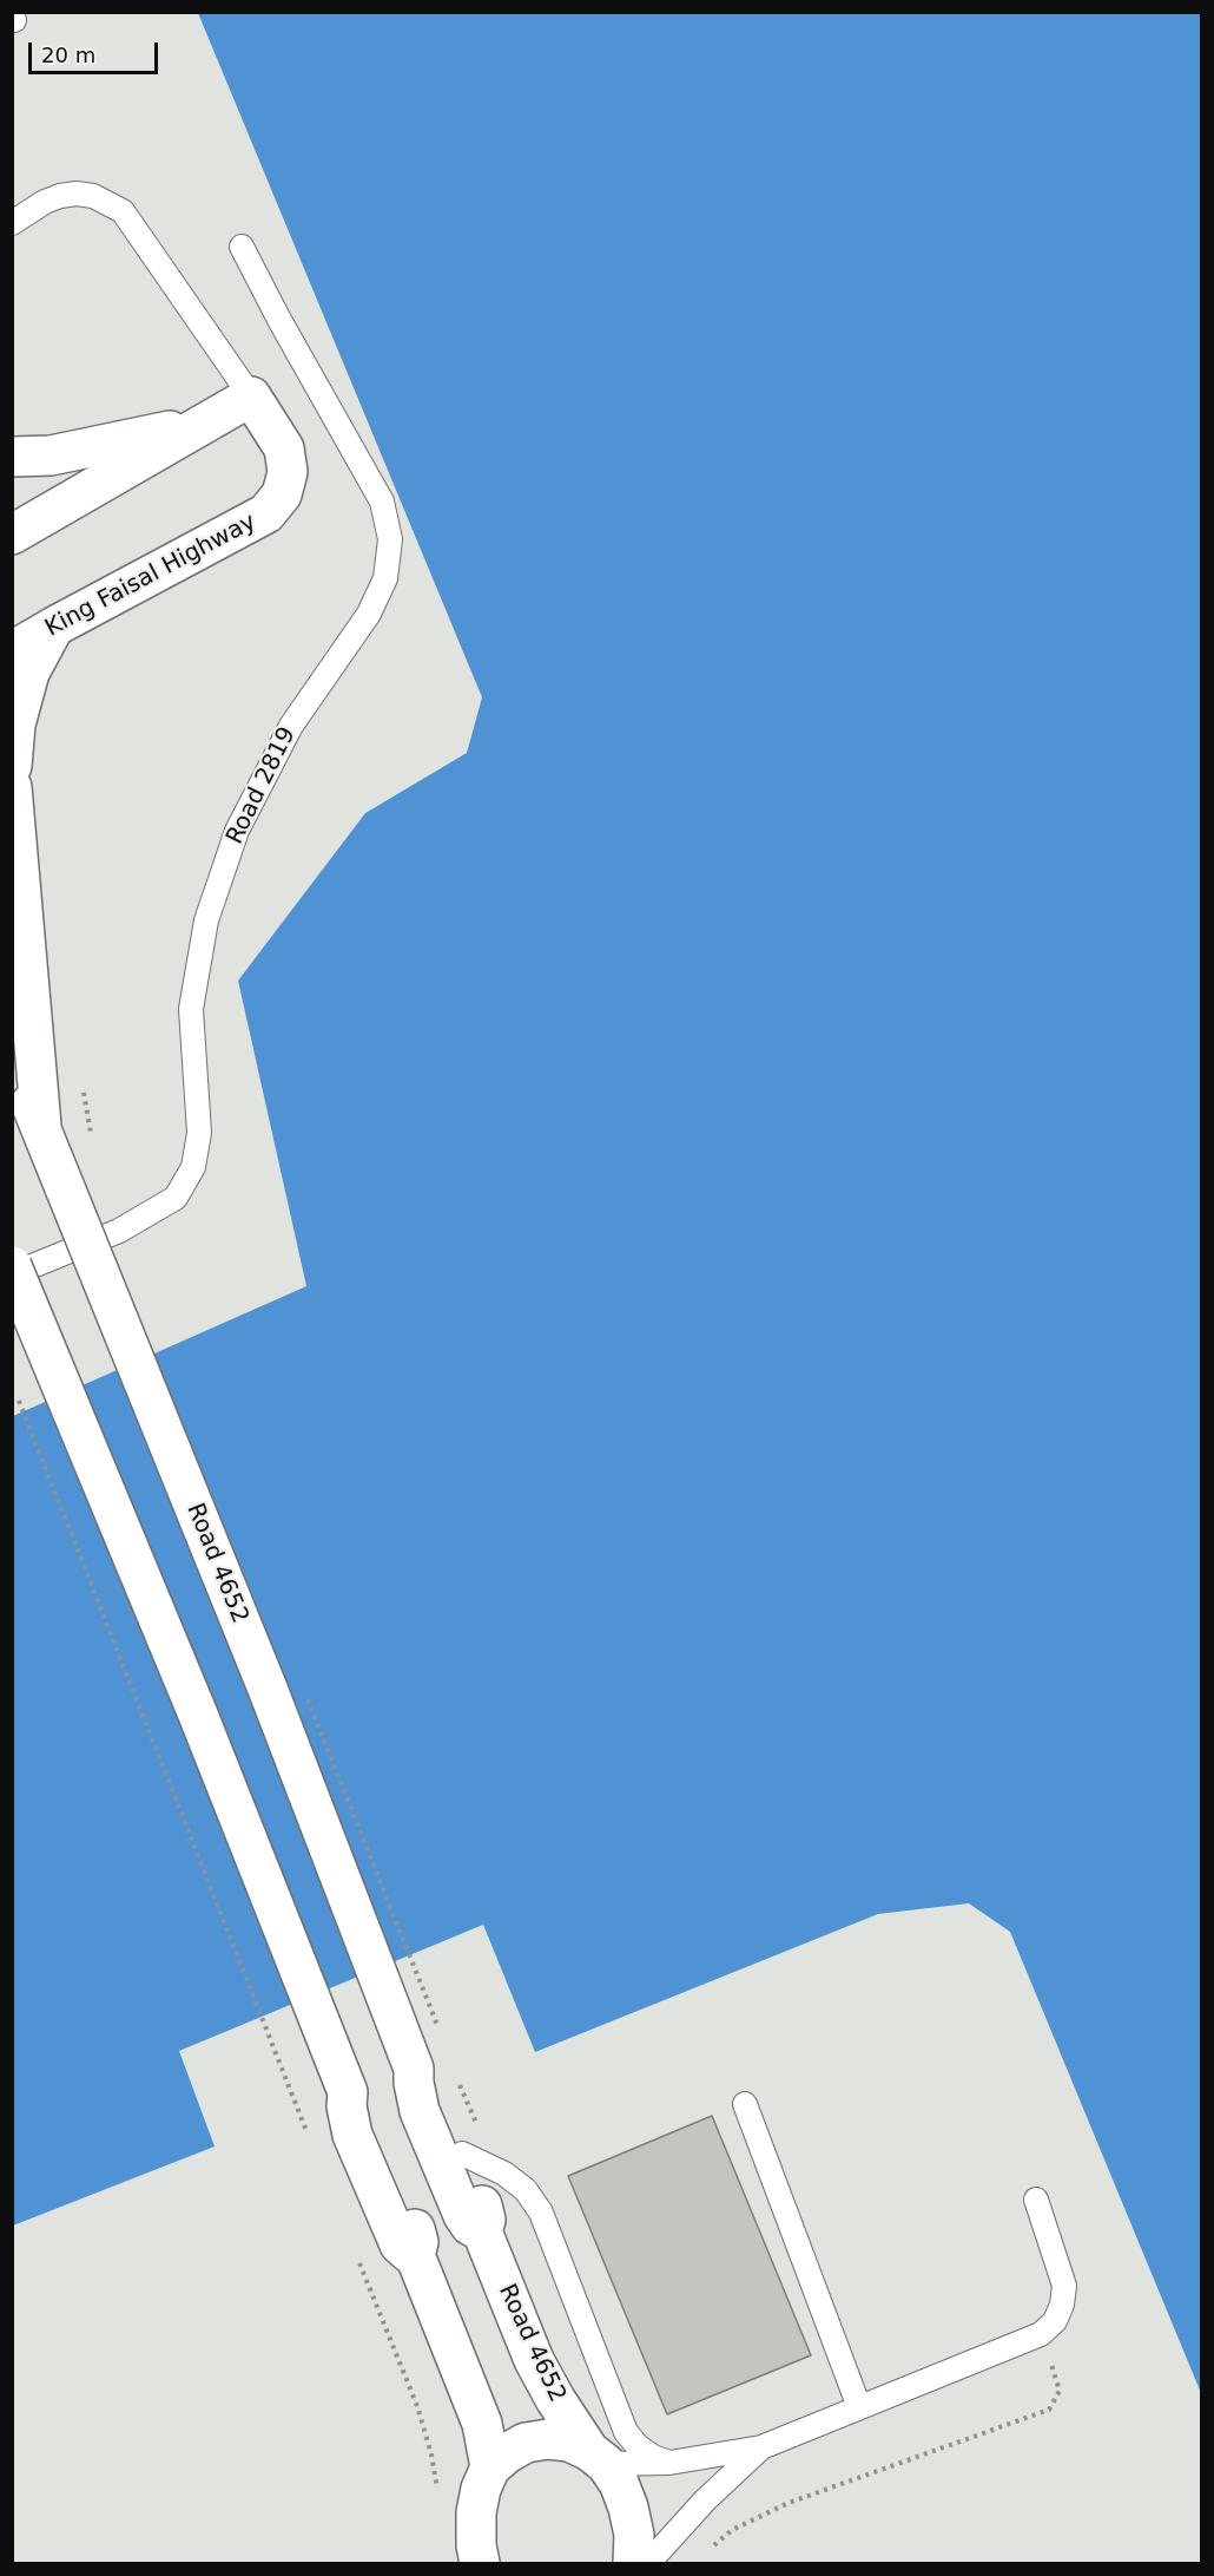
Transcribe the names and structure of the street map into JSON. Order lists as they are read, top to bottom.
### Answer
{
  "streets": {
    "street": ["King Faisal Highway", "Road 4652"],
    "lane": ["Road 2819"]
  },
  "scale_bar": "20 m"
}
